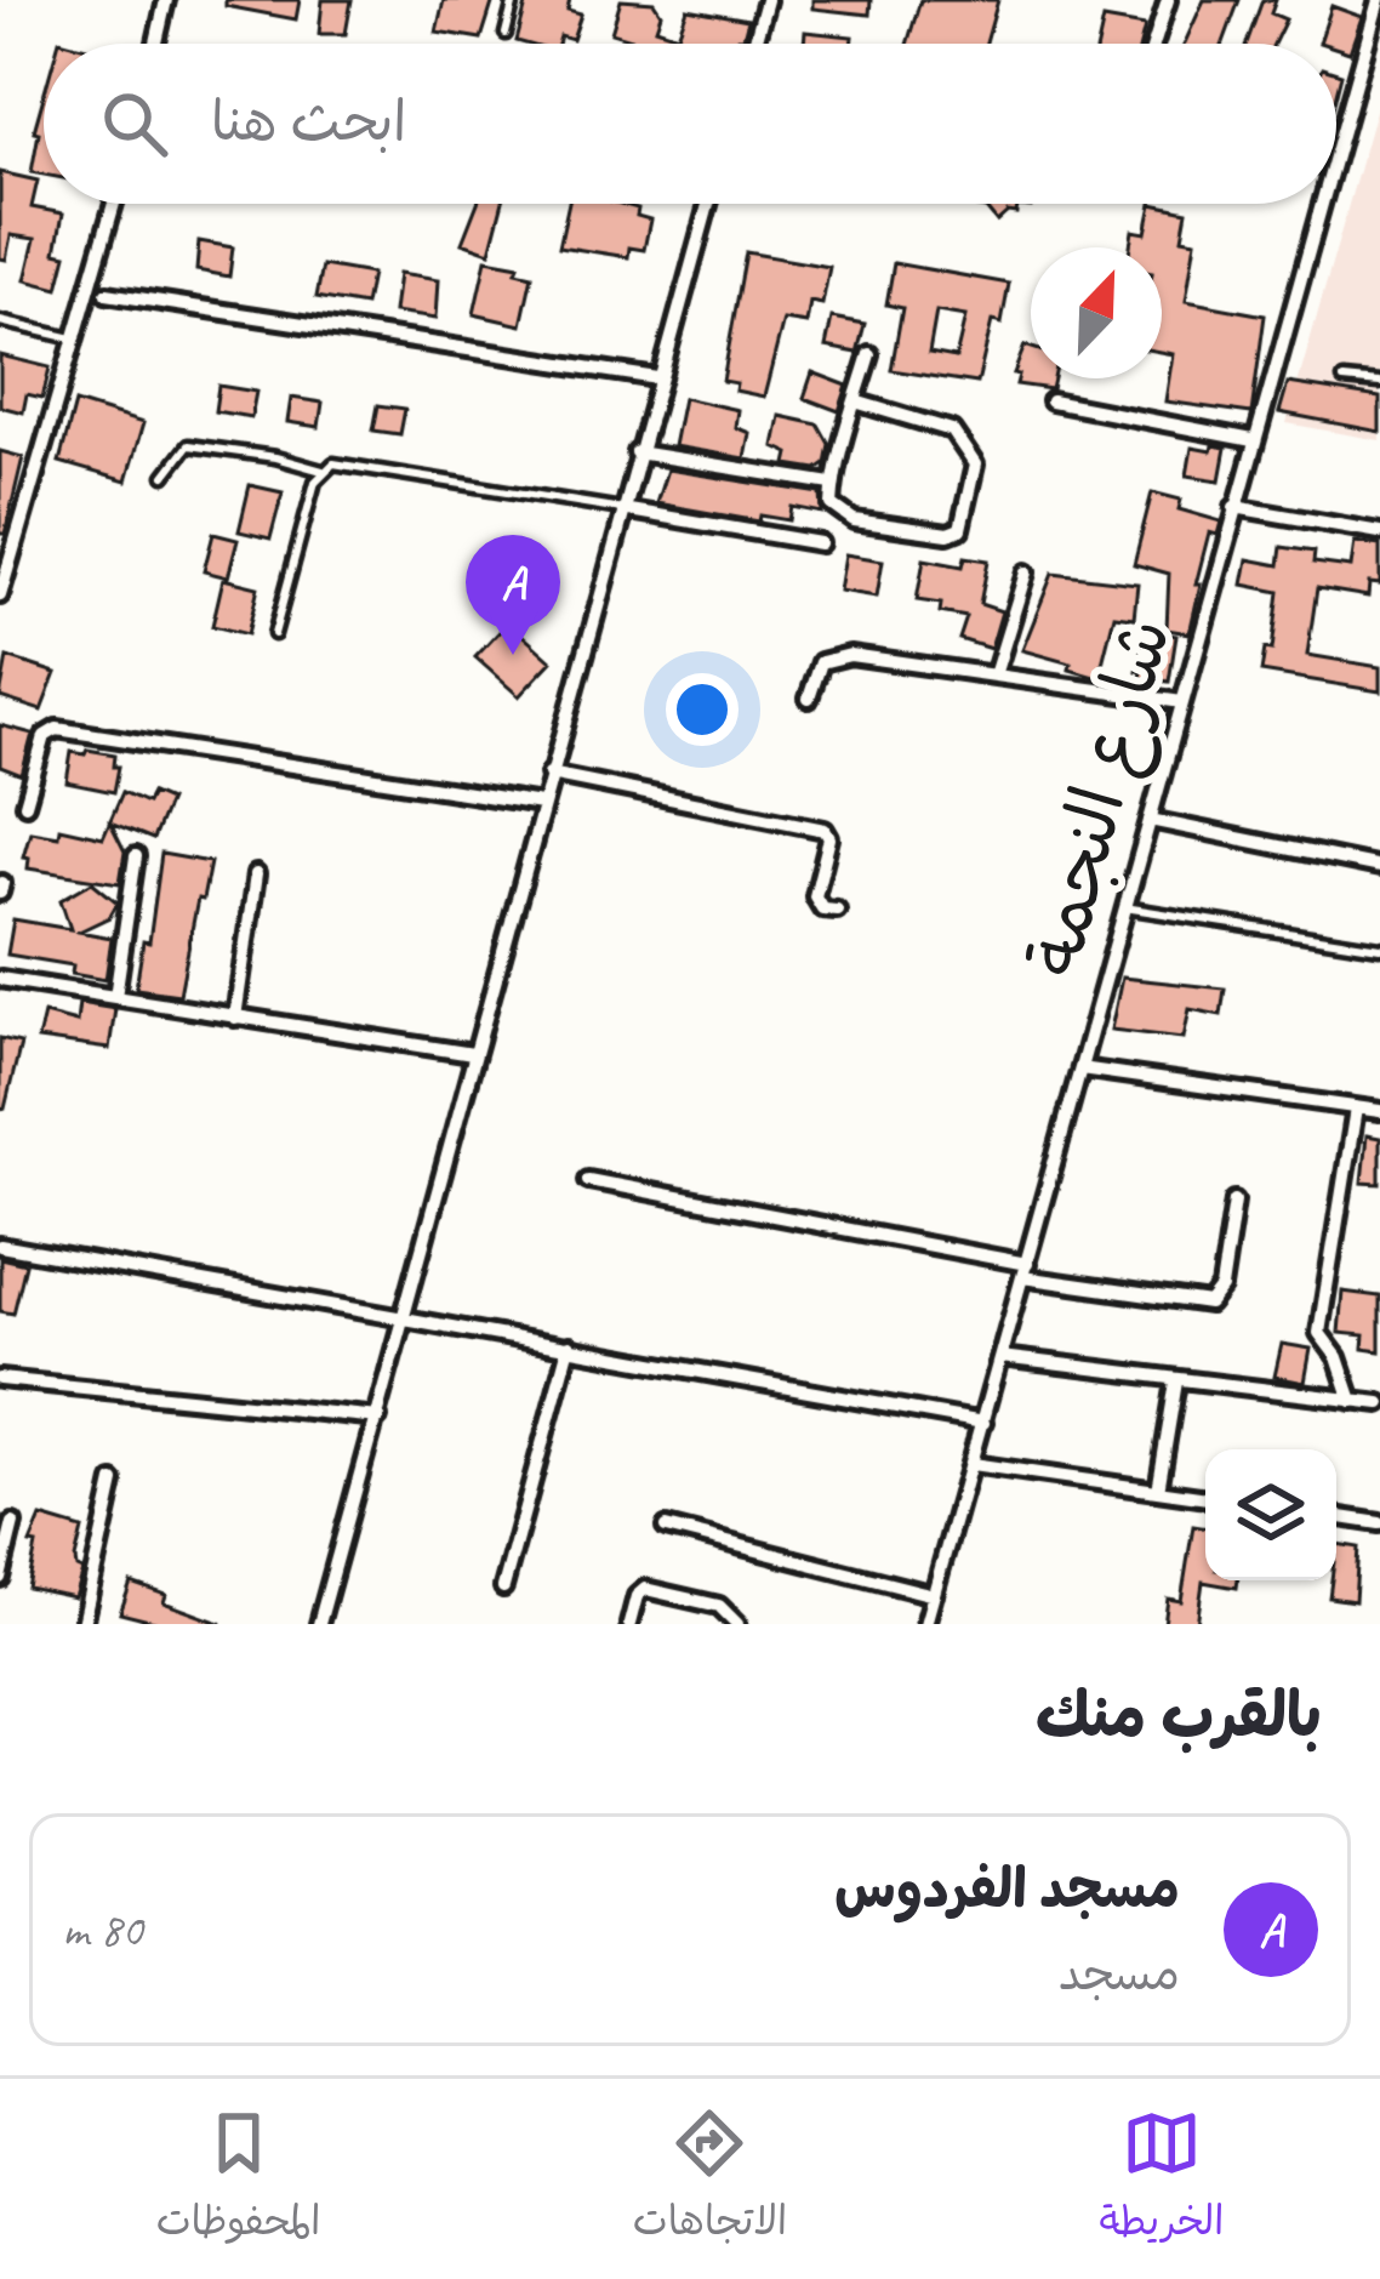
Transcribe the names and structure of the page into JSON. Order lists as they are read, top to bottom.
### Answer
{
  "streets": {
    "street": ["شارع النجمة"]
  },
  "north": "top right",
  "page": {
    "search": "ابحث هنا",
    "pins": "A",
    "heading": "بالقرب منك",
    "list": [
      {
        "mark": "A",
        "name": "مسجد الفردوس",
        "note": "مسجد",
        "value": "80 m"
      }
    ],
    "nav": ["الخريطة", "الاتجاهات", "المحفوظات"]
  }
}
